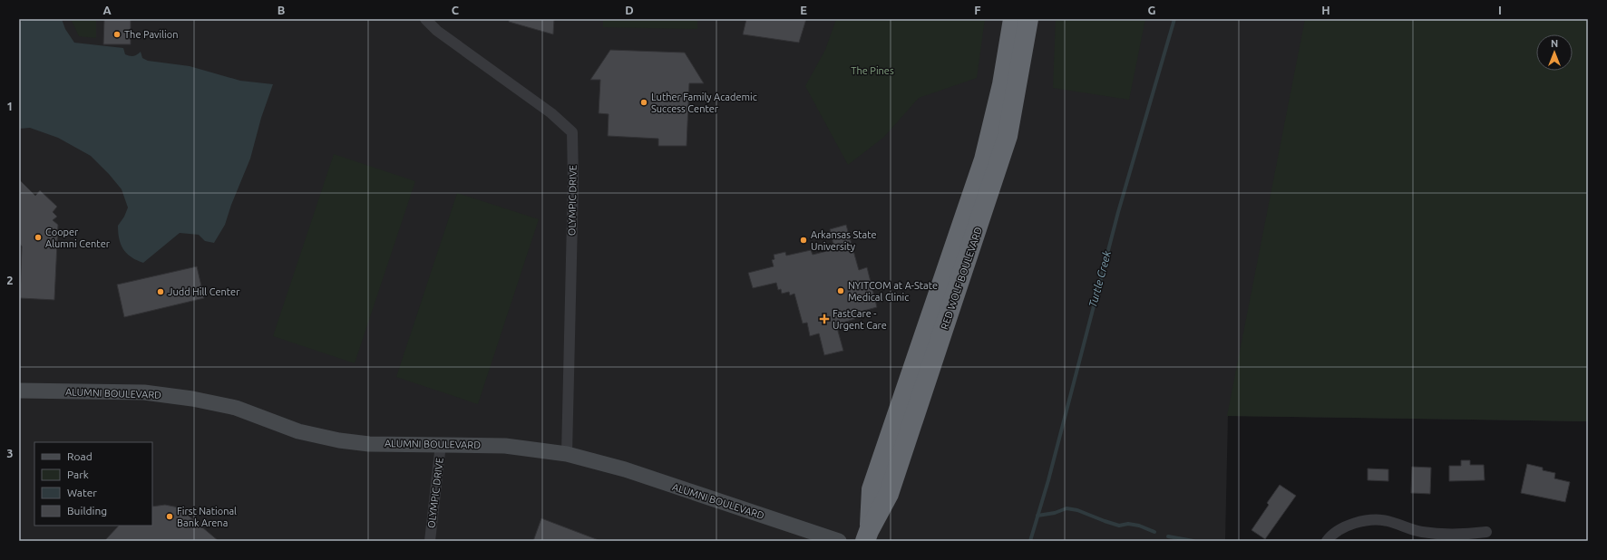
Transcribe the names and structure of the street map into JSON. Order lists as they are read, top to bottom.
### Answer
{
  "streets": {
    "highway": ["RED WOLF BOULEVARD"],
    "street": ["OLYMPIC DRIVE", "ALUMNI BOULEVARD"]
  },
  "crossings": [
    ["OLYMPIC DRIVE", "ALUMNI BOULEVARD"]
  ],
  "water": ["Turtle Creek"],
  "parks": ["The Pines"],
  "places": {
    "other": [
      "The Pavilion",
      "Luther Family Academic Success Center",
      "Cooper Alumni Center",
      "Arkansas State University",
      "NYITCOM at A-State Medical Clinic",
      "Judd Hill Center",
      "First National Bank Arena"
    ],
    "health": ["FastCare - Urgent Care"]
  },
  "legend": [
    "Road",
    "Park",
    "Water",
    "Building"
  ],
  "north": "top",
  "grid": {
    "columns": [
      "A",
      "B",
      "C",
      "D",
      "E",
      "F",
      "G",
      "H",
      "I"
    ],
    "rows": ["1", "2", "3"]
  }
}
